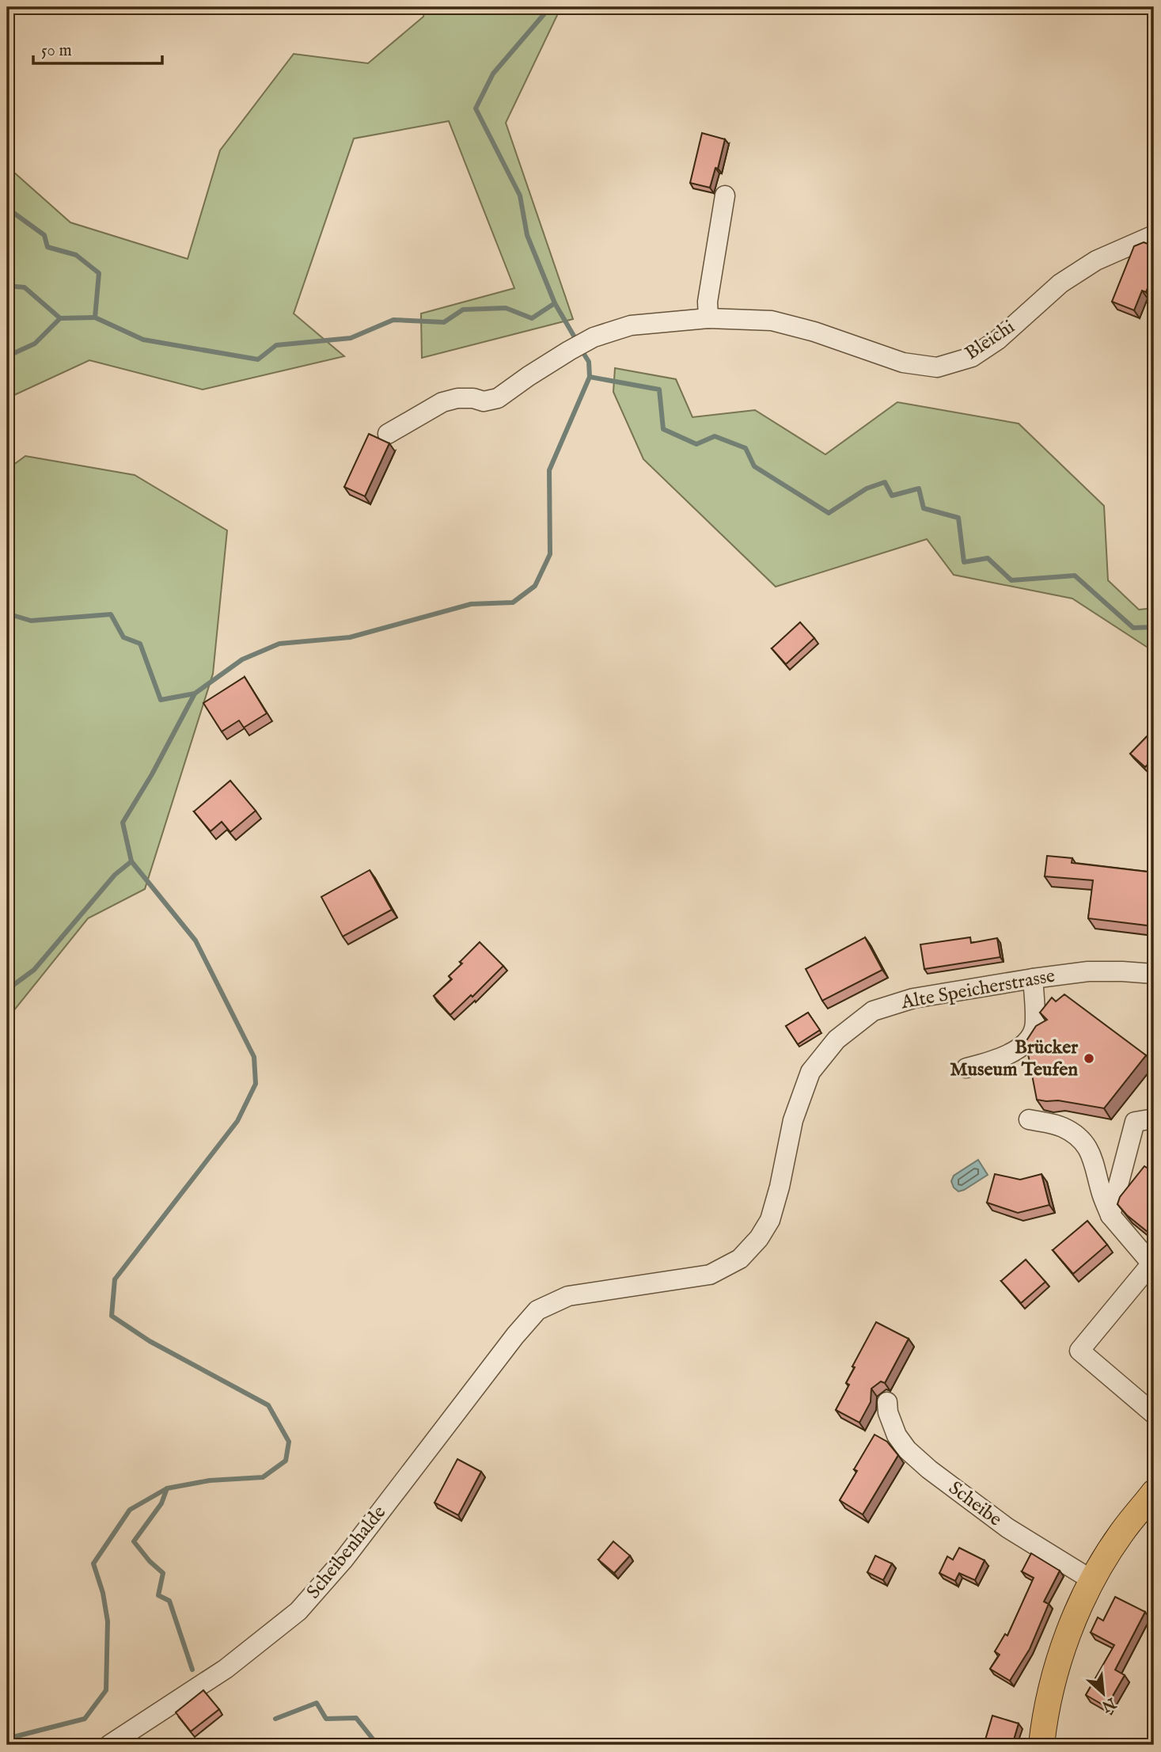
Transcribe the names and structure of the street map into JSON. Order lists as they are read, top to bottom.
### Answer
{
  "streets": {
    "street": [
      "Bleichi",
      "Alte Speicherstrasse",
      "Scheibe",
      "Scheibenhalde"
    ]
  },
  "crossings": [
    ["Alte Speicherstrasse", "Scheibenhalde"]
  ],
  "places": ["Brücker Museum Teufen"],
  "scale_bar": "50 m",
  "north": "bottom right"
}
